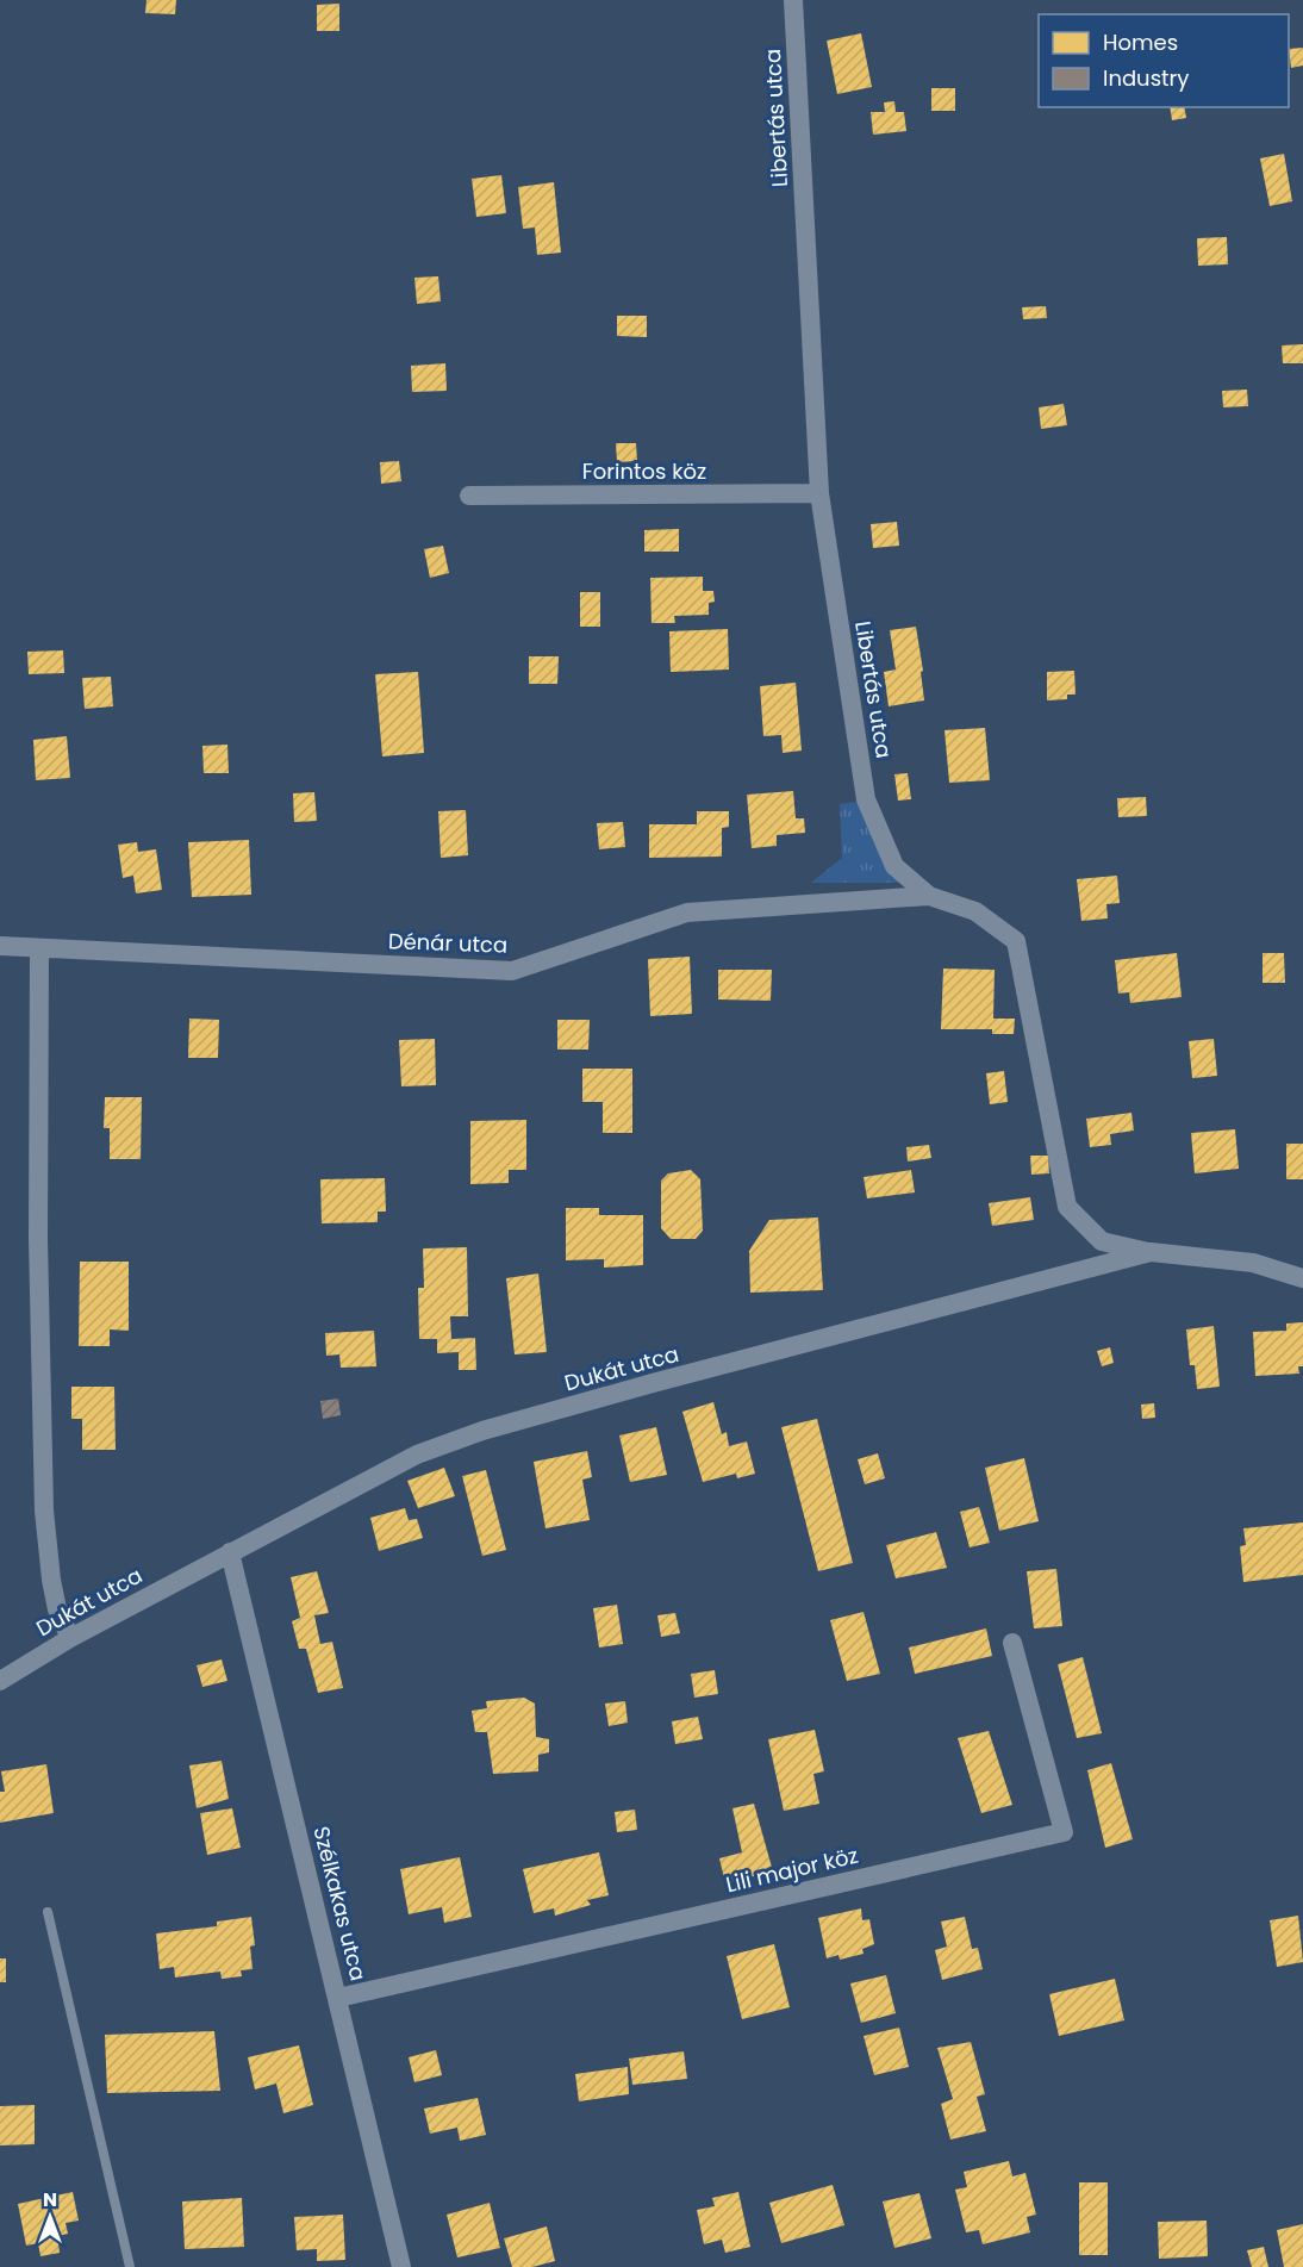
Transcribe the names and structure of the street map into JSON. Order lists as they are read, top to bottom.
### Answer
{
  "streets": {
    "street": [
      "Libertás utca",
      "Forintos köz",
      "Dénár utca",
      "Dukát utca",
      "Lili major köz",
      "Szélkakas utca"
    ]
  },
  "crossings": [
    ["Libertás utca", "Forintos köz"],
    ["Libertás utca", "Dénár utca"],
    ["Libertás utca", "Dukát utca"],
    ["Dukát utca", "Szélkakas utca"],
    ["Lili major köz", "Szélkakas utca"]
  ],
  "legend": ["Homes", "Industry"],
  "north": "top"
}
